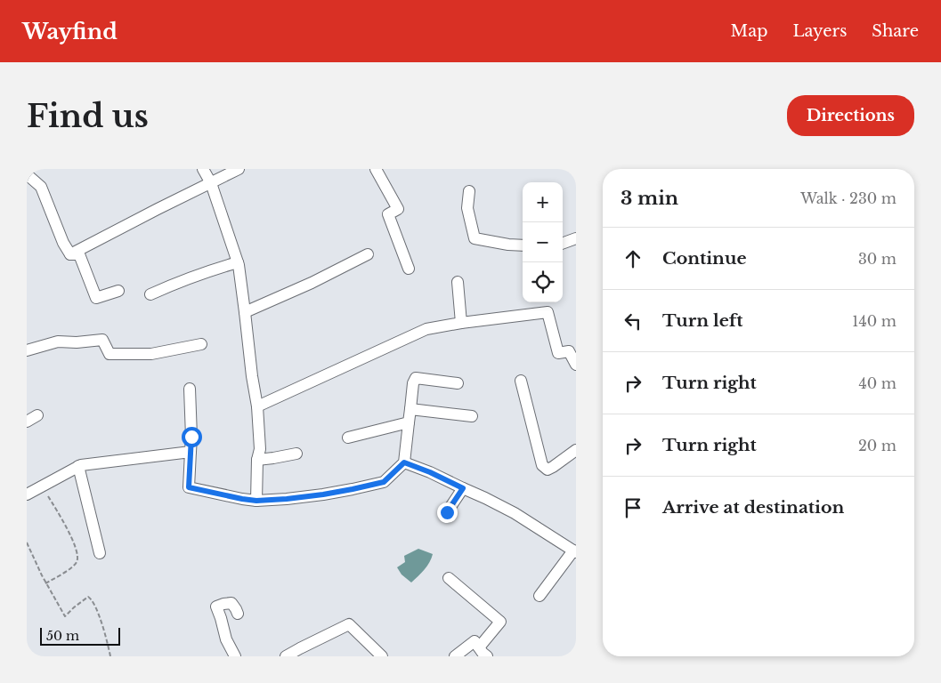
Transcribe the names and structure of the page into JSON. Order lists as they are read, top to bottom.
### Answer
{
  "scale_bar": "50 m",
  "page": {
    "header": "Wayfind",
    "nav": ["Map", "Layers", "Share"],
    "buttons": "Directions",
    "title": "Find us",
    "heading": ["3 min", "Walk · 230 m"],
    "map_buttons": ["+", "−"],
    "list": [
      ["Continue", "30 m"],
      ["Turn left", "140 m"],
      ["Turn right", "40 m"],
      ["Turn right", "20 m"],
      "Arrive at destination"
    ],
    "scale": "50 m"
  }
}
